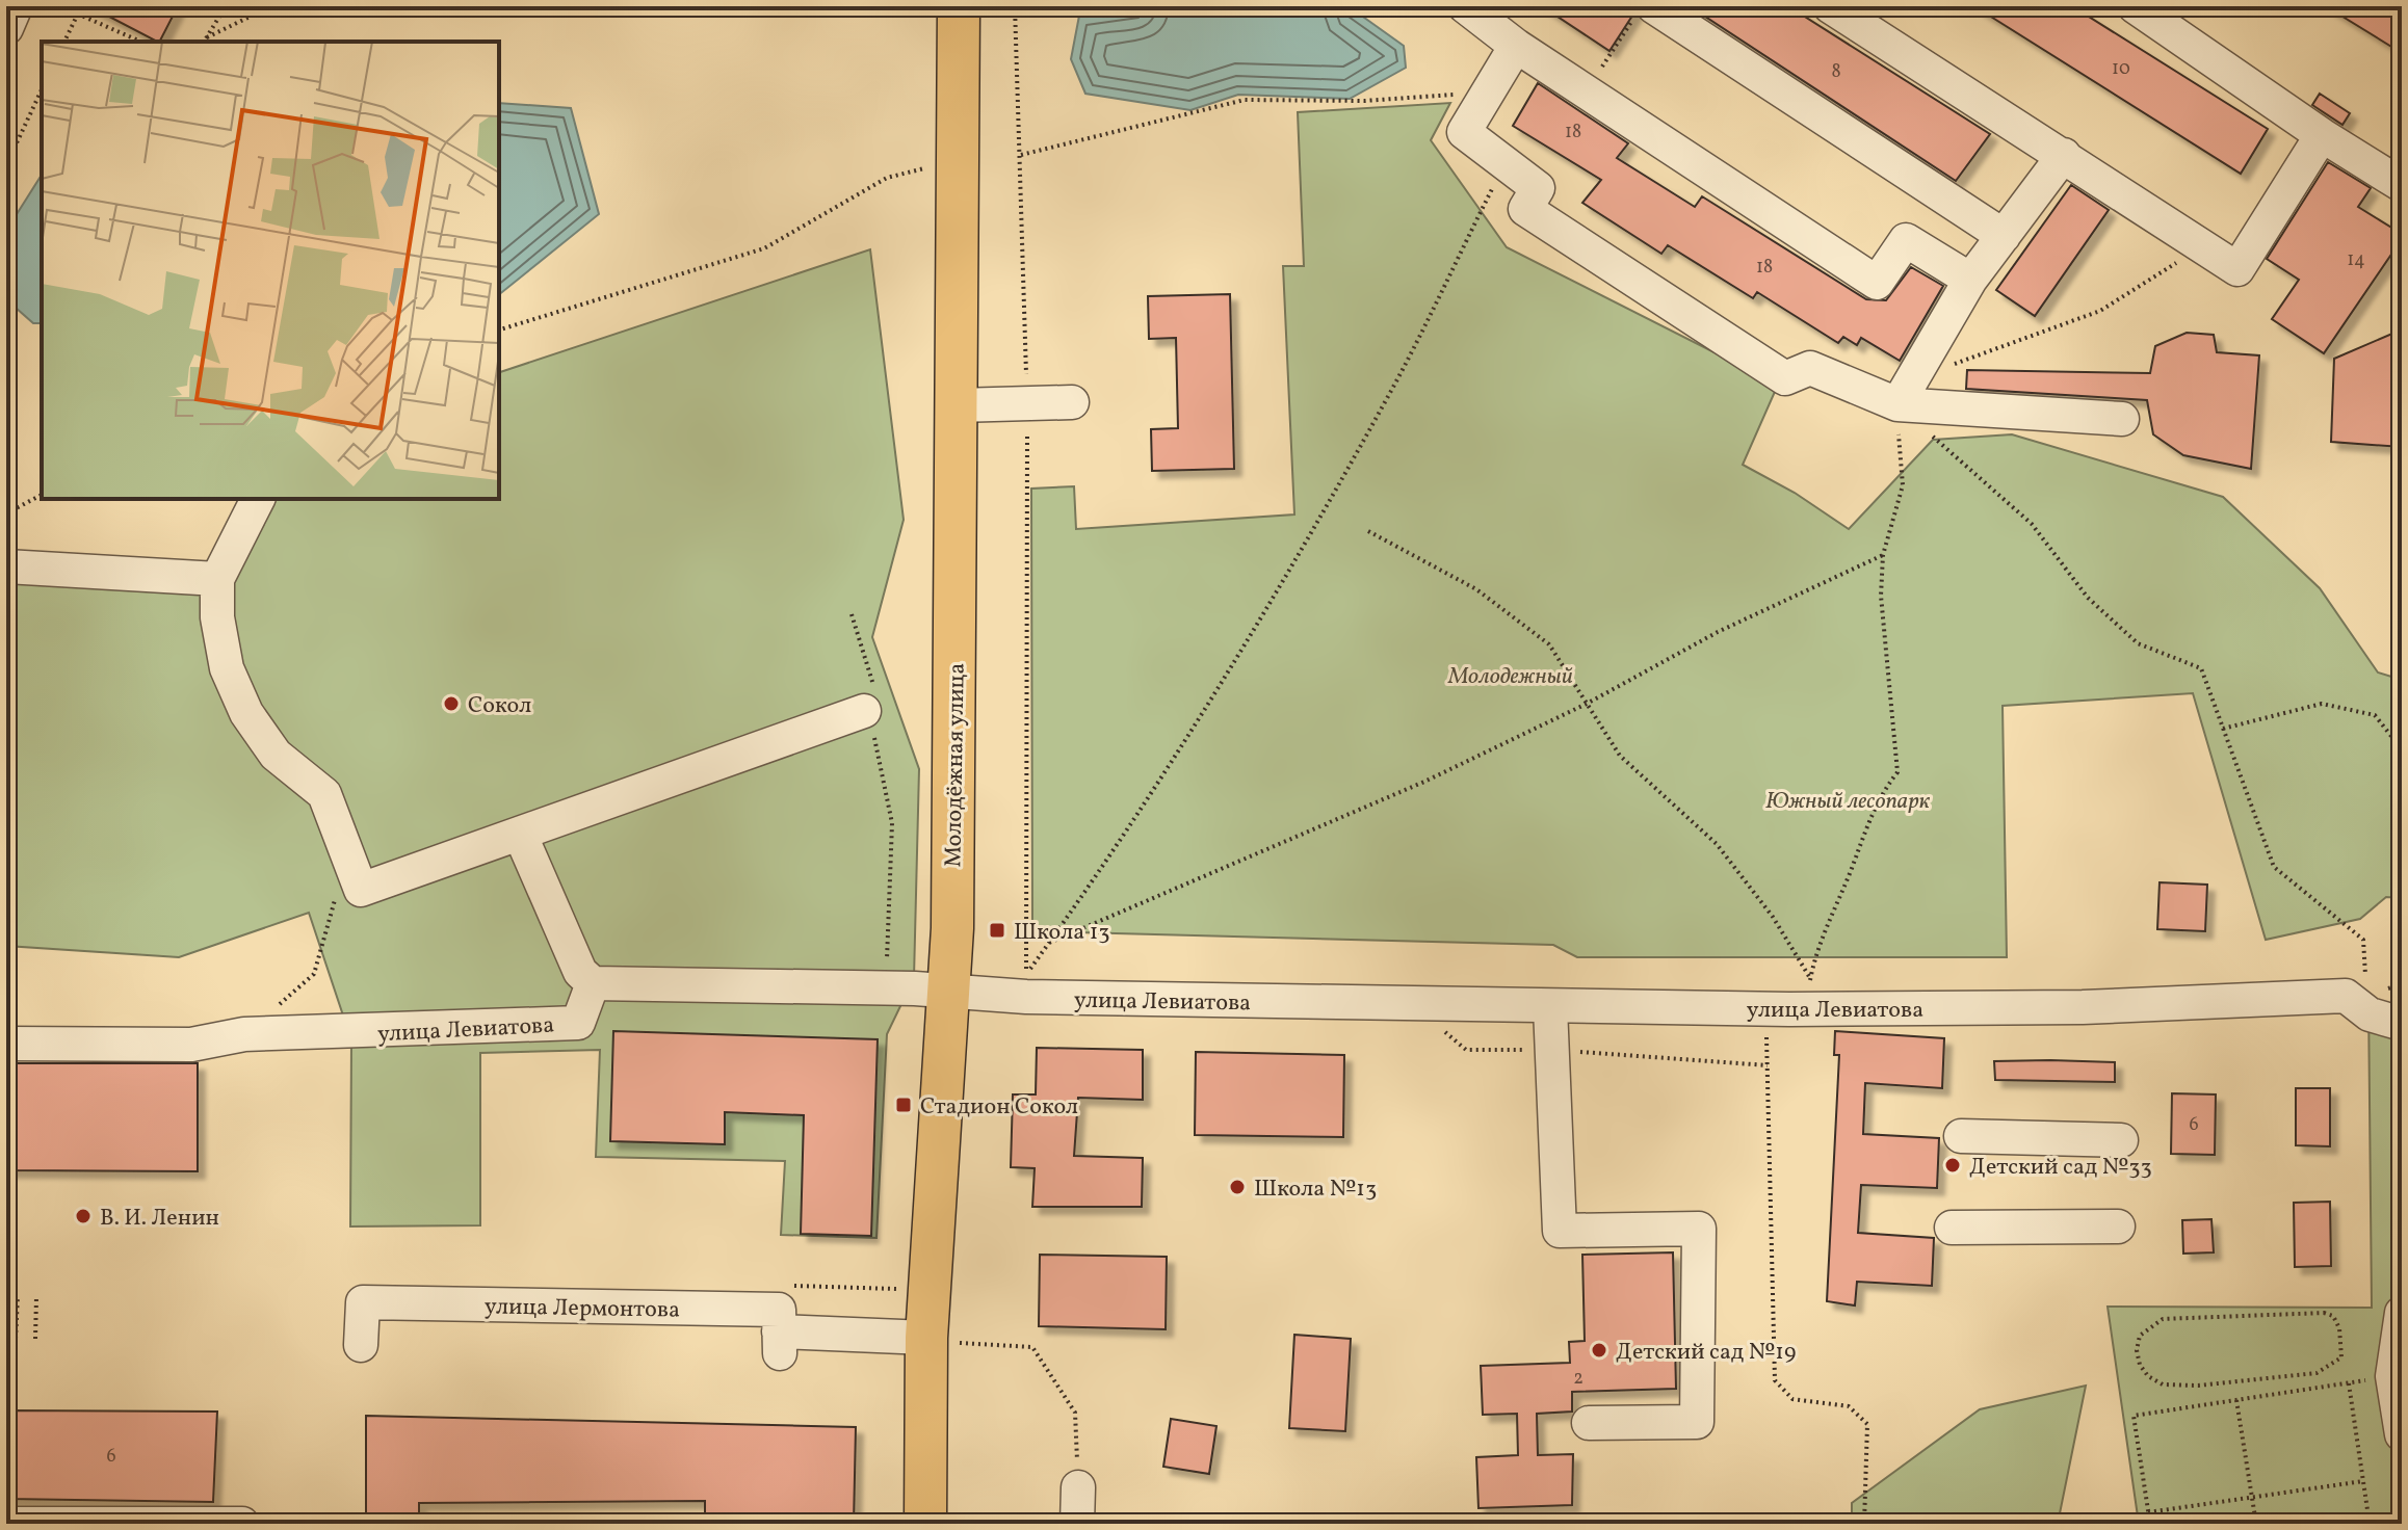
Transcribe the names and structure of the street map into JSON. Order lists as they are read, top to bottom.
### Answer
{
  "streets": {
    "main road": ["Молодёжная улица"],
    "street": ["улица Левиатова", "улица Лермонтова"]
  },
  "crossings": [
    ["Молодёжная улица", "улица Левиатова"],
    ["Молодёжная улица", "улица Лермонтова"]
  ],
  "parks": ["Молодежный", "Южный лесопарк"],
  "places": {
    "other": [
      "Сокол",
      "Детский сад №33",
      "Школа №13",
      "В. И. Ленин",
      "Детский сад №19"
    ],
    "transit": ["Школа 13", "Стадион Сокол"]
  },
  "house_numbers": [
    "10",
    "8",
    "18",
    "14",
    "18",
    "6",
    "2",
    "6"
  ]
}
